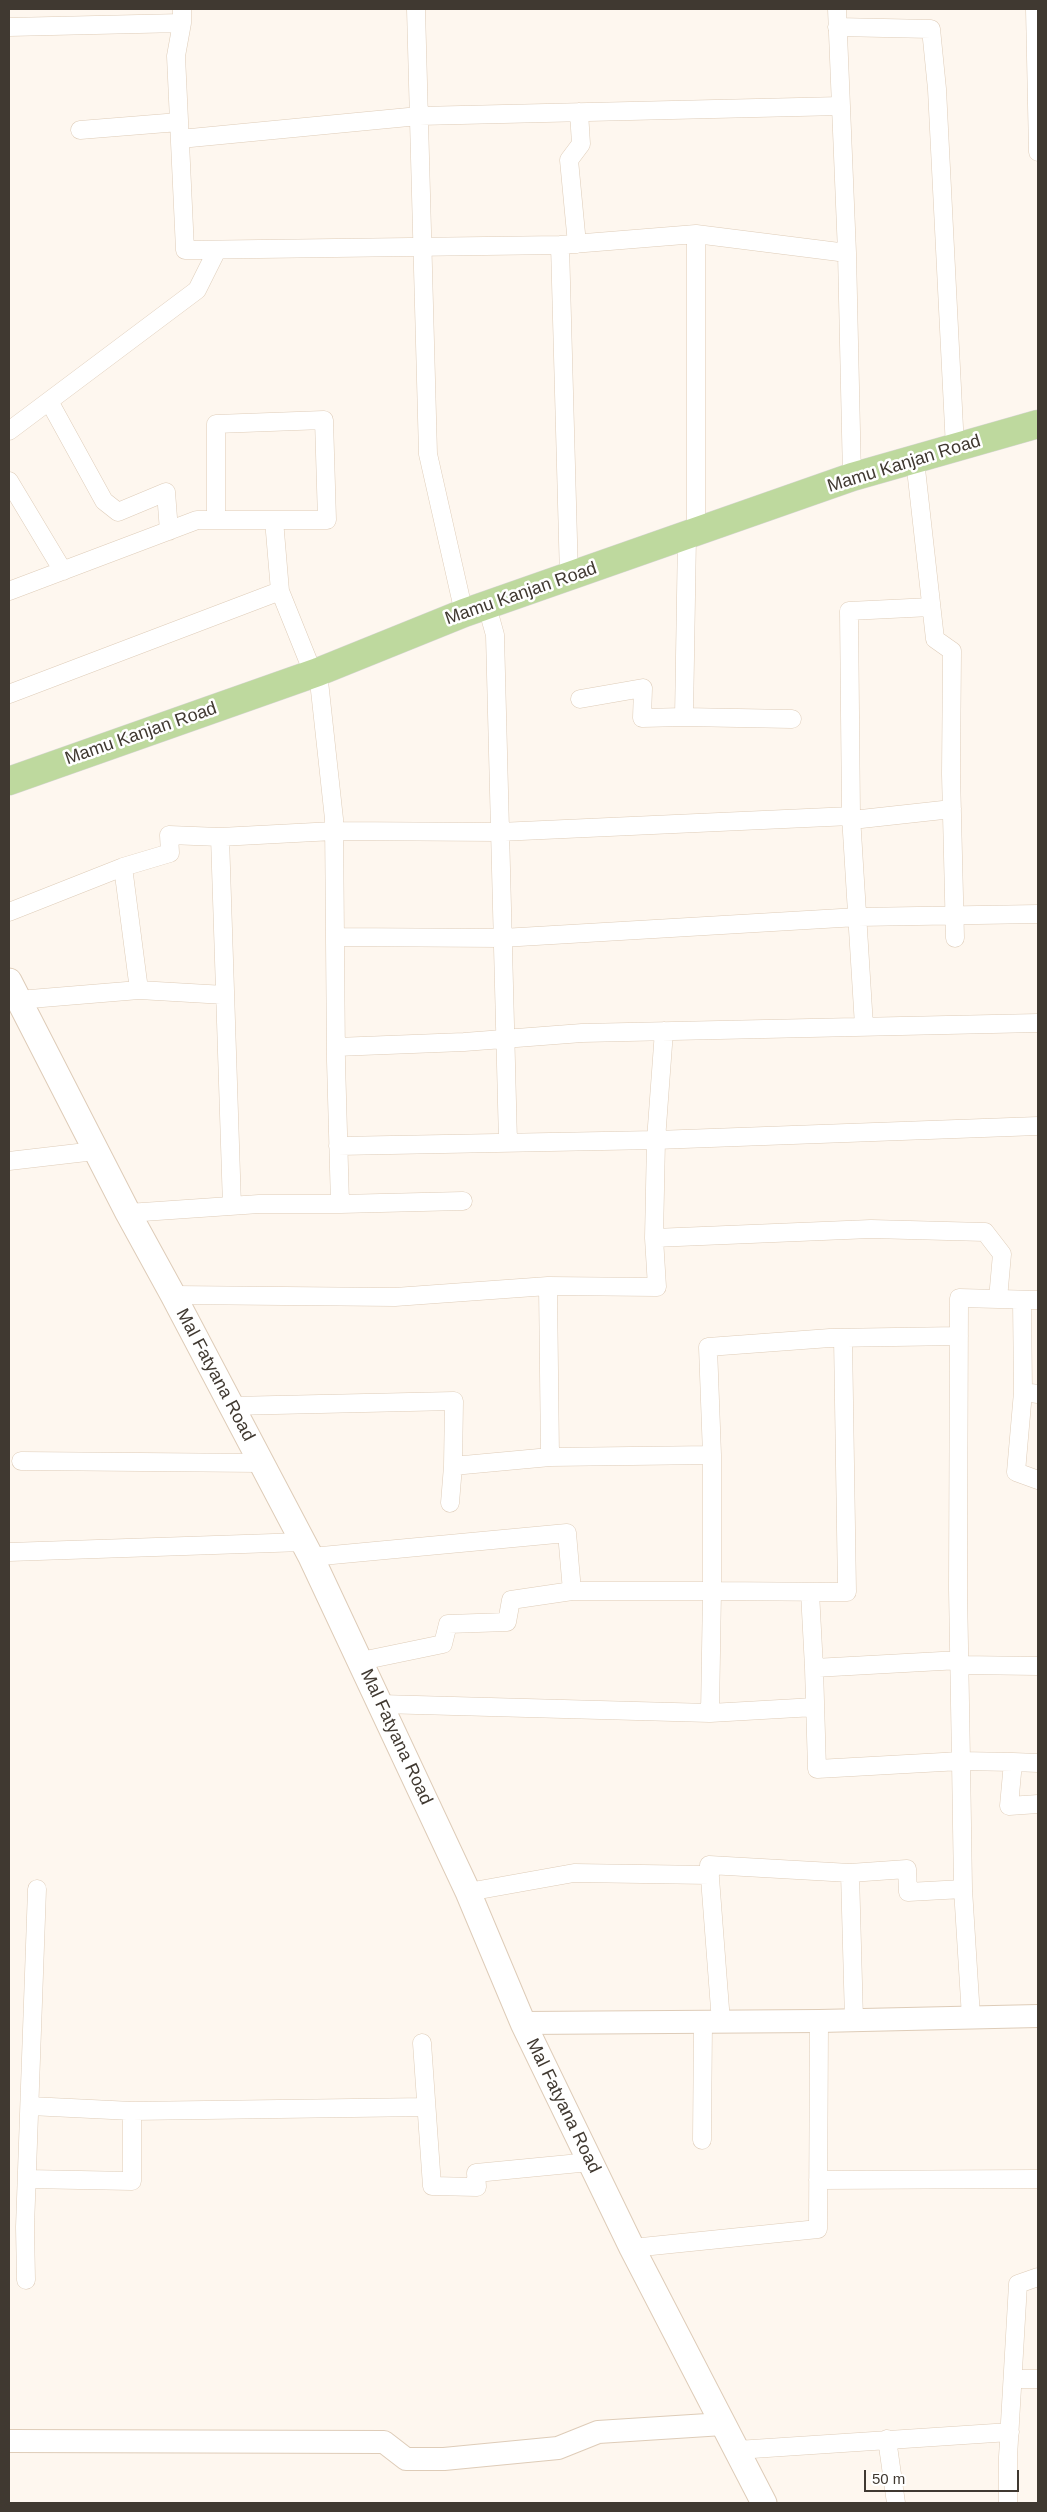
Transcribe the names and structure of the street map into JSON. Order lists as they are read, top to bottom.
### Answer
{
  "streets": {
    "main road": ["Mamu Kanjan Road", "Mal Fatyana Road"]
  },
  "scale_bar": "50 m"
}
